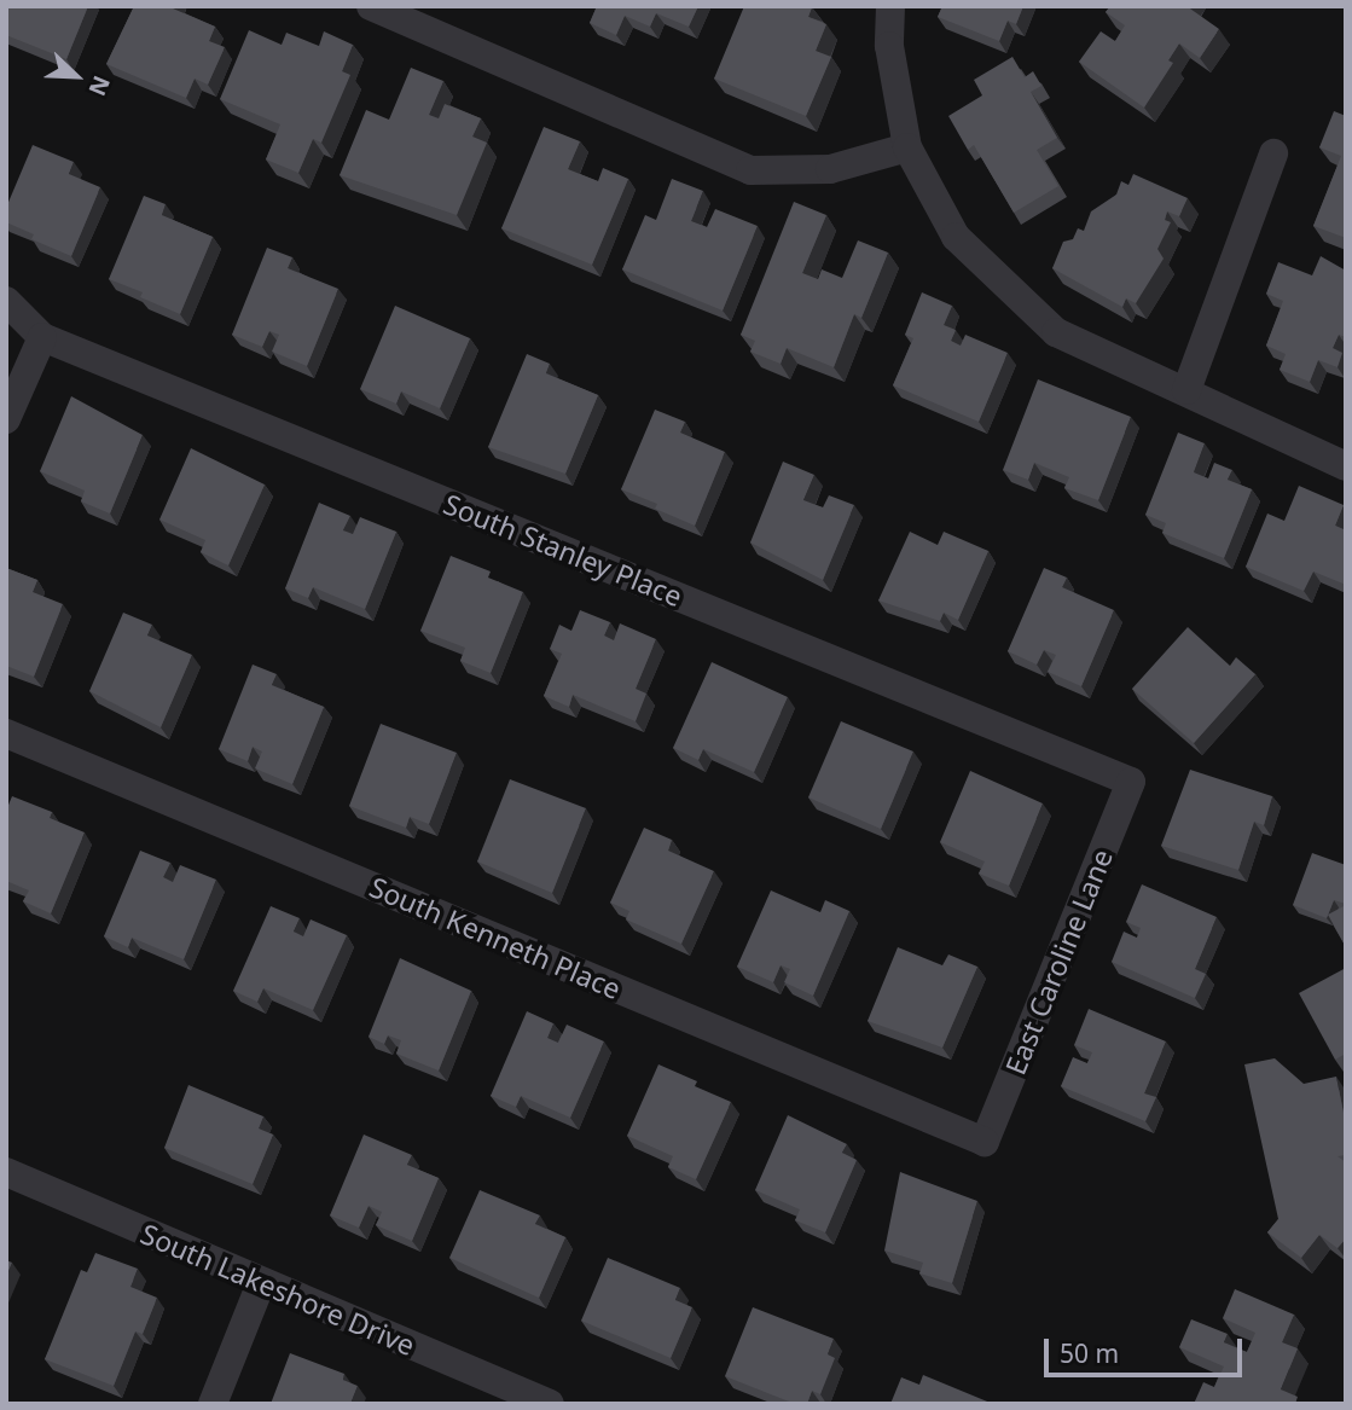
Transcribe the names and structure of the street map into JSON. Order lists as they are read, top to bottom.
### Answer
{
  "streets": {
    "street": [
      "South Stanley Place",
      "South Kenneth Place",
      "East Caroline Lane",
      "South Lakeshore Drive"
    ]
  },
  "crossings": [
    ["South Stanley Place", "East Caroline Lane"],
    ["South Kenneth Place", "East Caroline Lane"]
  ],
  "scale_bar": "50 m",
  "north": "bottom right"
}
